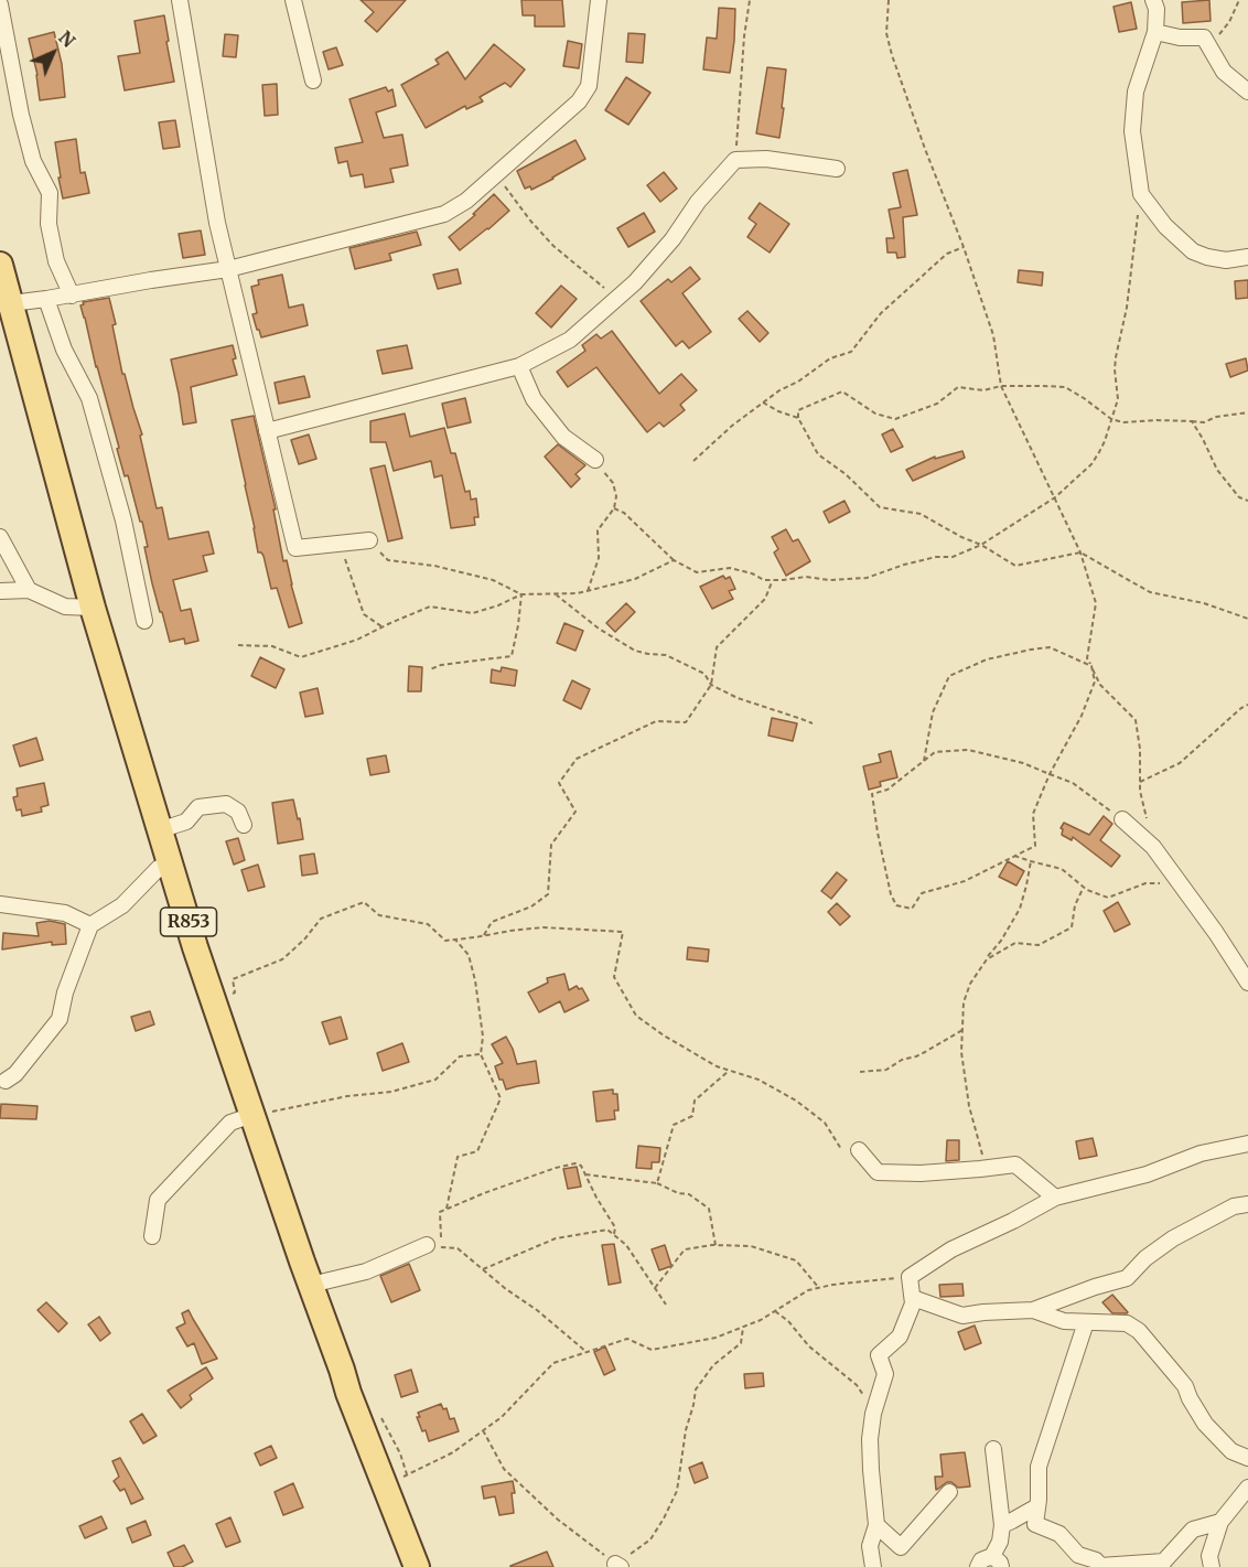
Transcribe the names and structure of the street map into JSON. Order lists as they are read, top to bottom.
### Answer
{
  "streets": {
    "main road": ["R853"]
  },
  "north": "top right"
}
